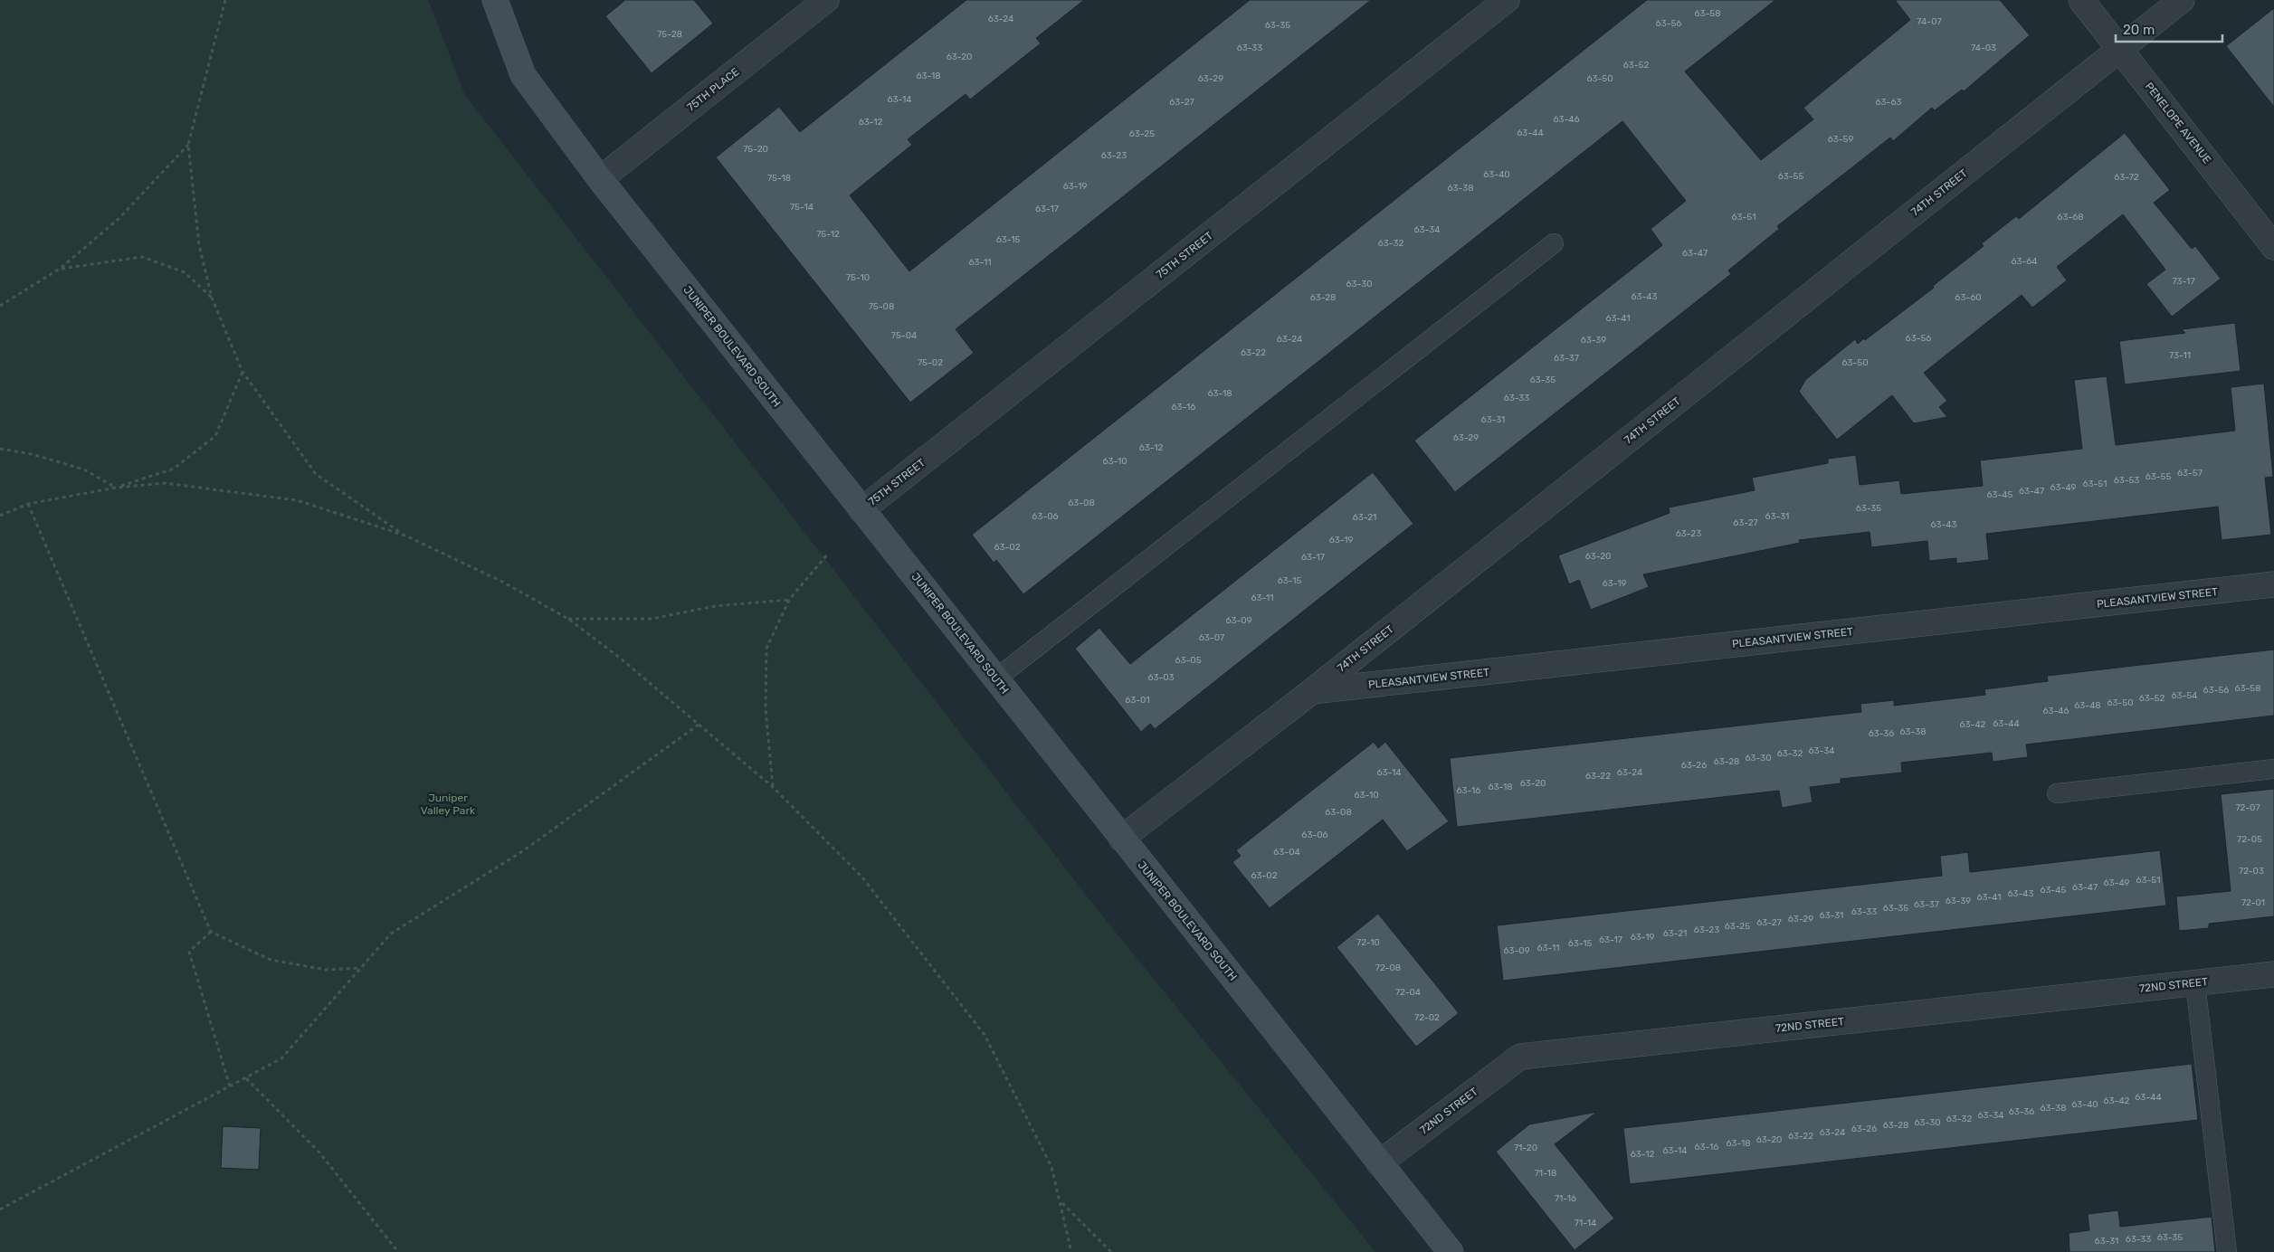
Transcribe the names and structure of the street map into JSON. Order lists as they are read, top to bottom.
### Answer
{
  "streets": {
    "street": [
      "75TH PLACE",
      "PENELOPE AVENUE",
      "74TH STREET",
      "75TH STREET",
      "JUNIPER BOULEVARD SOUTH",
      "PLEASANTVIEW STREET",
      "72ND STREET"
    ]
  },
  "crossings": [
    ["75TH PLACE", "JUNIPER BOULEVARD SOUTH"],
    ["PENELOPE AVENUE", "74TH STREET"],
    ["74TH STREET", "JUNIPER BOULEVARD SOUTH"],
    ["74TH STREET", "PLEASANTVIEW STREET"],
    ["75TH STREET", "JUNIPER BOULEVARD SOUTH"],
    ["JUNIPER BOULEVARD SOUTH", "72ND STREET"]
  ],
  "parks": ["Juniper Valley Park"],
  "house_numbers": [
    "63-58",
    "63-24",
    "74-07",
    "63-56",
    "63-35",
    "75-28",
    "63-33",
    "74-03",
    "63-20",
    "63-52",
    "63-18",
    "63-29",
    "63-50",
    "63-14",
    "63-27",
    "63-63",
    "63-46",
    "63-12",
    "63-44",
    "63-25",
    "63-59",
    "75-20",
    "63-23",
    "63-40",
    "63-55",
    "63-72",
    "75-18",
    "63-19",
    "63-38",
    "75-14",
    "63-17",
    "63-51",
    "63-68",
    "63-34",
    "75-12",
    "63-15",
    "63-32",
    "63-47",
    "63-64",
    "63-11",
    "75-10",
    "73-17",
    "63-30",
    "63-43",
    "63-28",
    "63-60",
    "75-08",
    "63-41",
    "75-04",
    "63-56",
    "63-24",
    "63-39",
    "63-22",
    "73-11",
    "63-37",
    "75-02",
    "63-50",
    "63-35",
    "63-18",
    "63-33",
    "63-16",
    "63-31",
    "63-29",
    "63-12",
    "63-10",
    "63-57",
    "63-55",
    "63-53",
    "63-51",
    "63-49",
    "63-47",
    "63-45",
    "63-08",
    "63-35",
    "63-06",
    "63-31",
    "63-21",
    "63-27",
    "63-43",
    "63-23",
    "63-19",
    "63-02",
    "63-20",
    "63-17",
    "63-15",
    "63-19",
    "63-11",
    "63-09",
    "63-07",
    "63-05",
    "63-03",
    "63-58",
    "63-56",
    "63-54",
    "63-52",
    "63-01",
    "63-50",
    "63-48",
    "63-46",
    "63-44",
    "63-42",
    "63-38",
    "63-36",
    "63-34",
    "63-32",
    "63-30",
    "63-28",
    "63-26",
    "63-14",
    "63-24",
    "63-22",
    "63-20",
    "63-18",
    "63-16",
    "63-10",
    "72-07",
    "63-08",
    "63-06",
    "72-05",
    "63-04",
    "72-03",
    "63-02",
    "63-51",
    "63-49",
    "63-47",
    "63-45",
    "63-43",
    "63-41",
    "63-39",
    "72-01",
    "63-37",
    "63-35",
    "63-33",
    "63-31",
    "63-29",
    "63-27",
    "63-25",
    "63-23",
    "63-21",
    "63-19",
    "63-17",
    "72-10",
    "63-15",
    "63-11",
    "63-09",
    "72-08",
    "72-04",
    "72-02",
    "63-44",
    "63-42",
    "63-40",
    "63-38",
    "63-36",
    "63-34",
    "63-32",
    "63-30",
    "63-28",
    "63-26",
    "63-24",
    "63-22",
    "63-20",
    "63-18",
    "63-16",
    "71-20",
    "63-14",
    "63-12",
    "71-18",
    "71-16",
    "71-14",
    "63-35",
    "63-33",
    "63-31"
  ],
  "scale_bar": "20 m"
}
